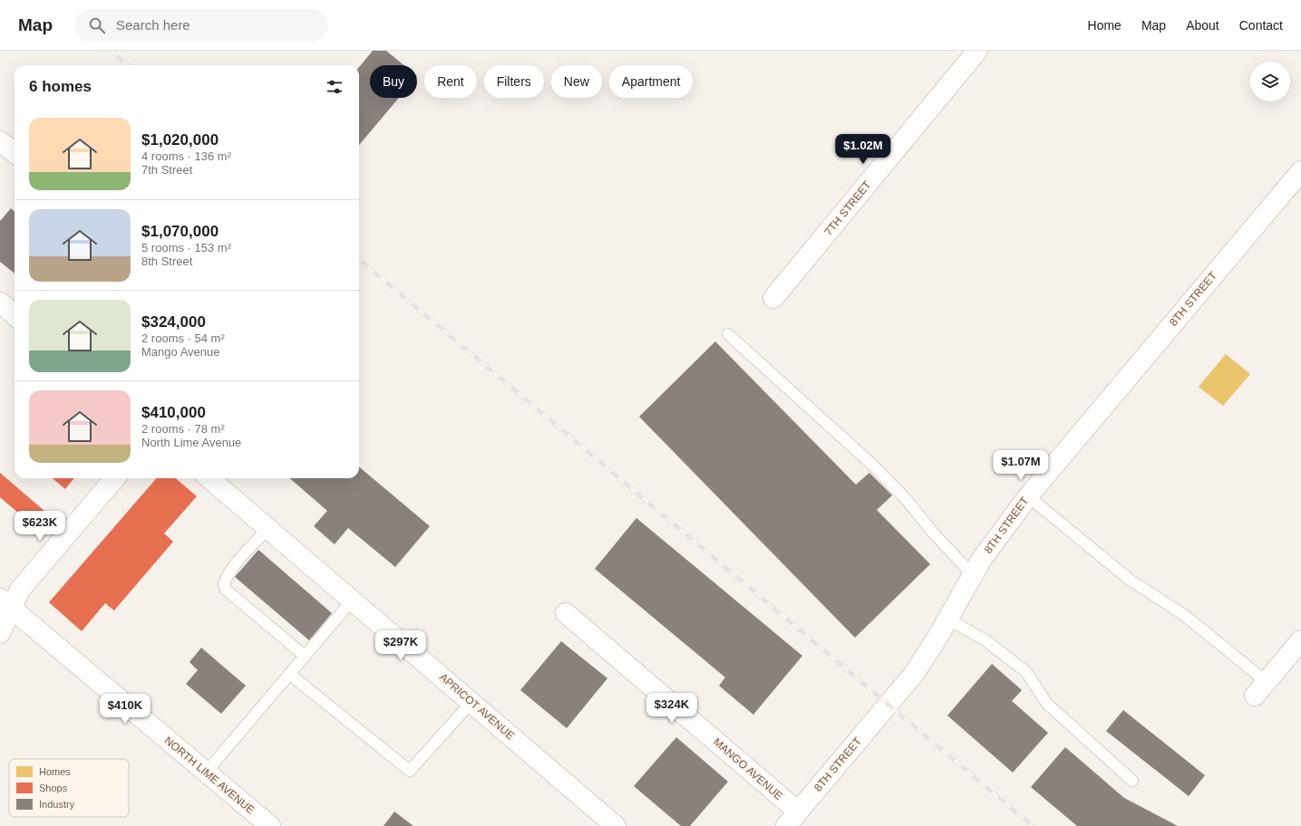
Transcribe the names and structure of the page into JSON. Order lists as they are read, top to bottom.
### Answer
{
  "streets": {
    "street": [
      "7TH STREET",
      "8TH STREET",
      "APRICOT AVENUE",
      "MANGO AVENUE",
      "NORTH LIME AVENUE"
    ]
  },
  "crossings": [
    ["8TH STREET", "MANGO AVENUE"]
  ],
  "legend": ["Homes", "Shops", "Industry"],
  "page": {
    "header": "Map",
    "search": "Search here",
    "nav": [
      "Home",
      "Map",
      "About",
      "Contact"
    ],
    "chip": [
      "Buy",
      "Rent",
      "Filters",
      "New",
      "Apartment"
    ],
    "heading": "6 homes",
    "list": [
      {
        "name": "$1,020,000",
        "note": "4 rooms · 136 m² · 7th Street"
      },
      {
        "name": "$1,070,000",
        "note": "5 rooms · 153 m² · 8th Street"
      },
      {
        "name": "$324,000",
        "note": "2 rooms · 54 m² · Mango Avenue"
      },
      {
        "name": "$410,000",
        "note": "2 rooms · 78 m² · North Lime Avenue"
      }
    ],
    "price": [
      "$1.02M",
      "$1.07M",
      "$623K",
      "$297K",
      "$324K",
      "$410K"
    ]
  }
}
